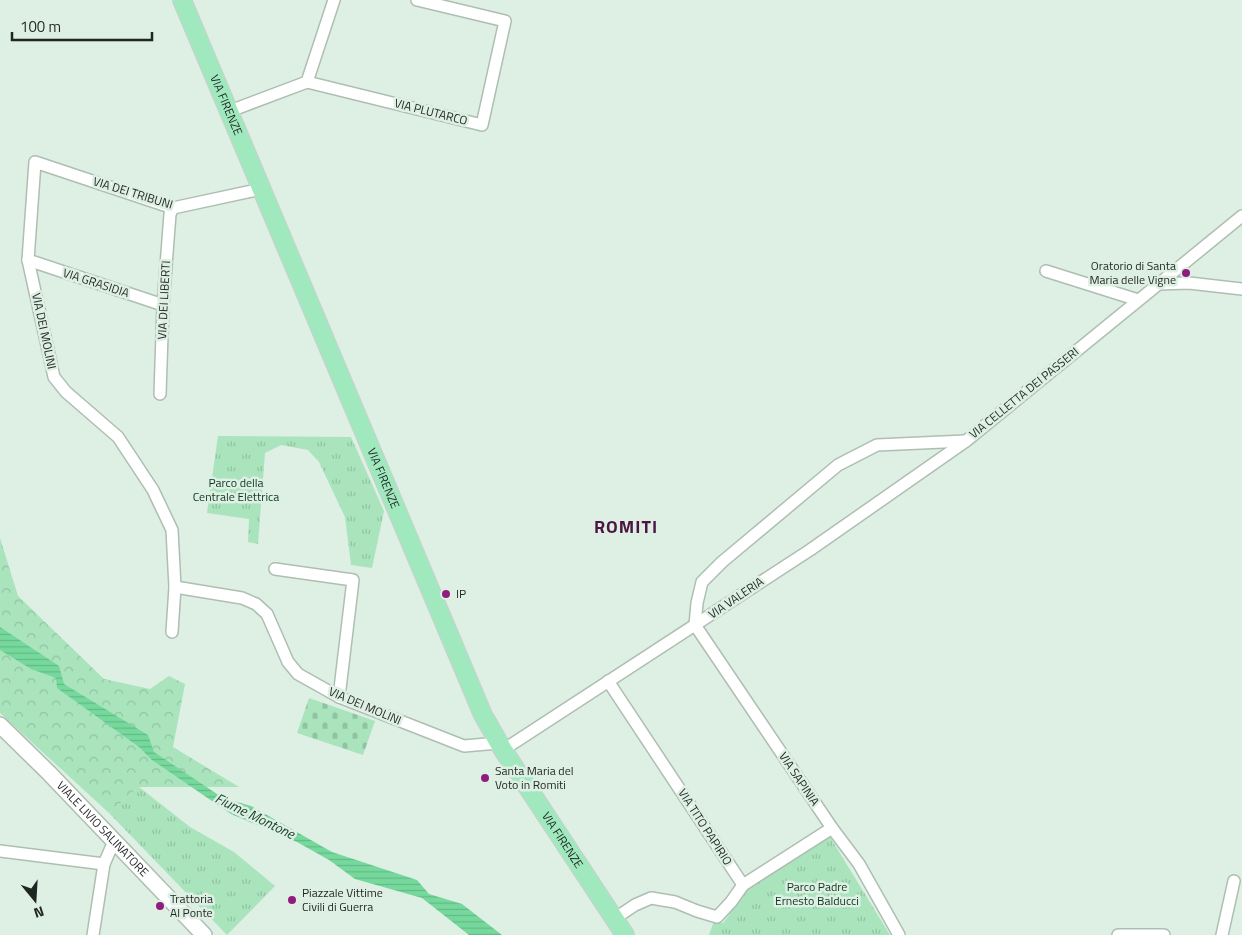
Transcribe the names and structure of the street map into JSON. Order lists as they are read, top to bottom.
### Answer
{
  "streets": {
    "main road": ["VIA FIRENZE", "VIALE LIVIO SALINATORE"],
    "street": [
      "VIA PLUTARCO",
      "VIA DEI TRIBUNI",
      "VIA GRASIDIA",
      "VIA DEI LIBERTI",
      "VIA DEI MOLINI",
      "VIA CELLETTA DEI PASSERI",
      "VIA VALERIA",
      "VIA SAPINIA",
      "VIA TITO PAPIRIO"
    ]
  },
  "crossings": [
    ["VIA FIRENZE", "VIA DEI TRIBUNI"],
    ["VIA FIRENZE", "VIA DEI MOLINI"],
    ["VIA FIRENZE", "VIA VALERIA"],
    ["VIA DEI TRIBUNI", "VIA DEI LIBERTI"],
    ["VIA DEI TRIBUNI", "VIA DEI MOLINI"],
    ["VIA GRASIDIA", "VIA DEI LIBERTI"],
    ["VIA GRASIDIA", "VIA DEI MOLINI"],
    ["VIA DEI MOLINI", "VIA VALERIA"],
    ["VIA CELLETTA DEI PASSERI", "VIA VALERIA"],
    ["VIA CELLETTA DEI PASSERI", "VIA SAPINIA"],
    ["VIA VALERIA", "VIA SAPINIA"],
    ["VIA VALERIA", "VIA TITO PAPIRIO"]
  ],
  "districts": ["ROMITI"],
  "water": ["Fiume Montone"],
  "parks": ["Parco della Centrale Elettrica", "Parco Padre Ernesto Balducci"],
  "places": [
    "Oratorio di Santa Maria delle Vigne",
    "IP",
    "Santa Maria del Voto in Romiti",
    "Piazzale Vittime Civili di Guerra",
    "Trattoria Al Ponte"
  ],
  "scale_bar": "100 m",
  "north": "bottom"
}
